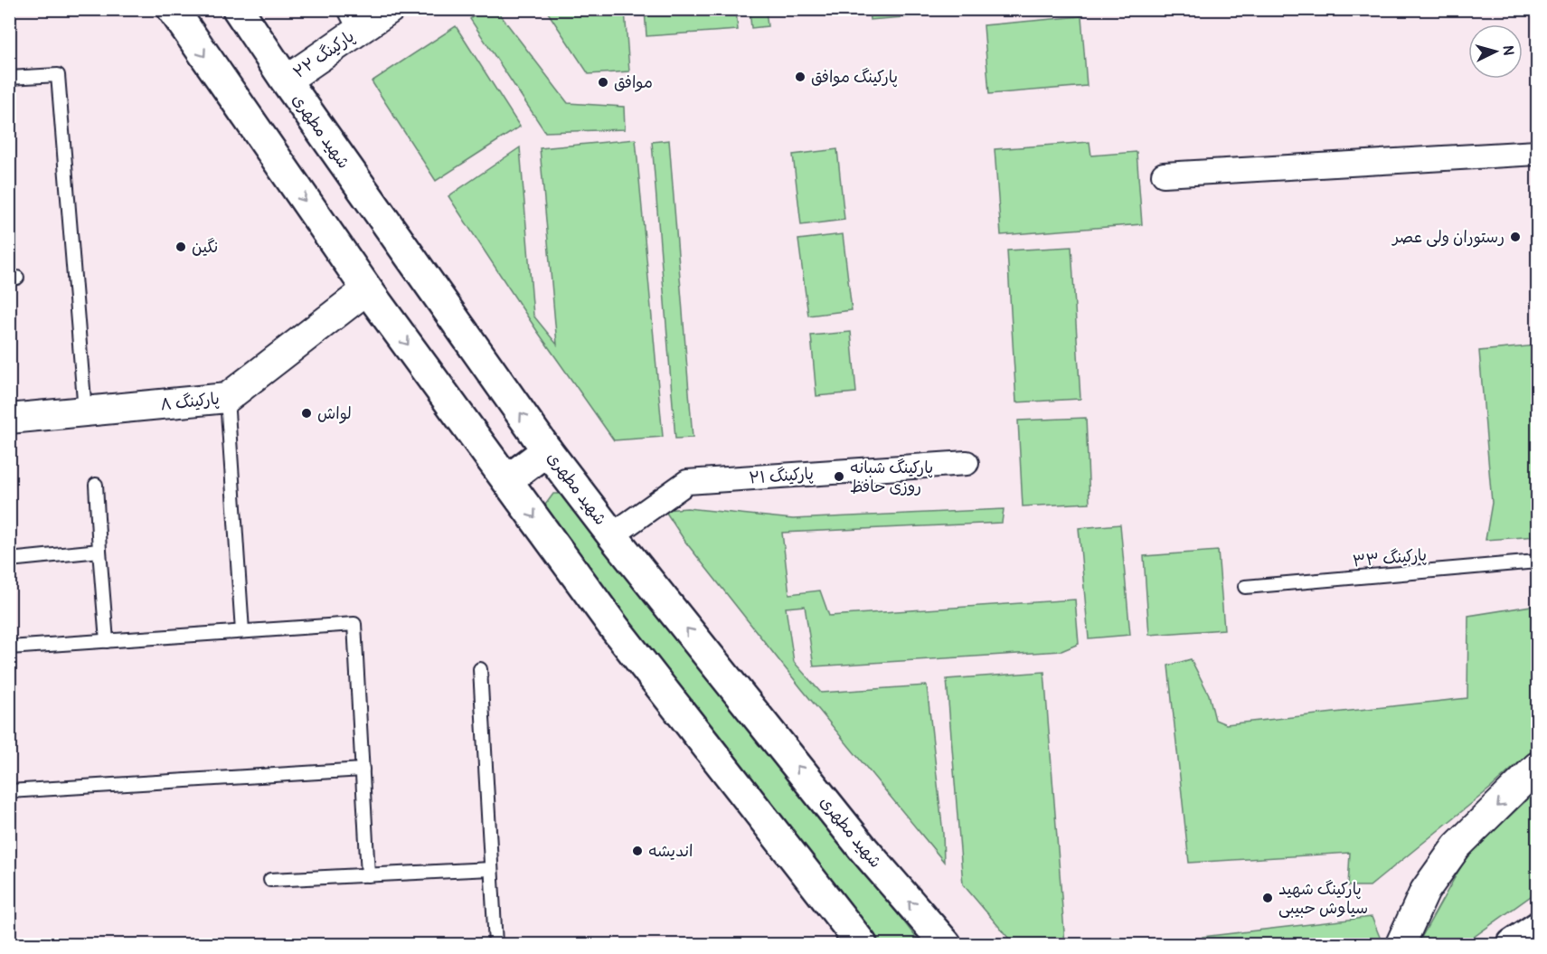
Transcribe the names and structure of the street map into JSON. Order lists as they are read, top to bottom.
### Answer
{
  "streets": {
    "main road": ["شهید مطهری"],
    "street": ["پارکینگ ۲۲", "پارکینگ ۸", "پارکینگ ۲۱"],
    "lane": ["پارکینگ ۳۳"]
  },
  "crossings": [
    ["پارکینگ ۲۲", "شهید مطهری"],
    ["شهید مطهری", "پارکینگ ۲۱"]
  ],
  "places": [
    "پارکینگ موافق",
    "موافق",
    "رستوران ولی عصر",
    "نگین",
    "لواش",
    "پارکینگ شبانه روزی حافظ",
    "اندیشه",
    "پارکینگ شهید سیاوش حبیبی"
  ],
  "north": "right"
}
